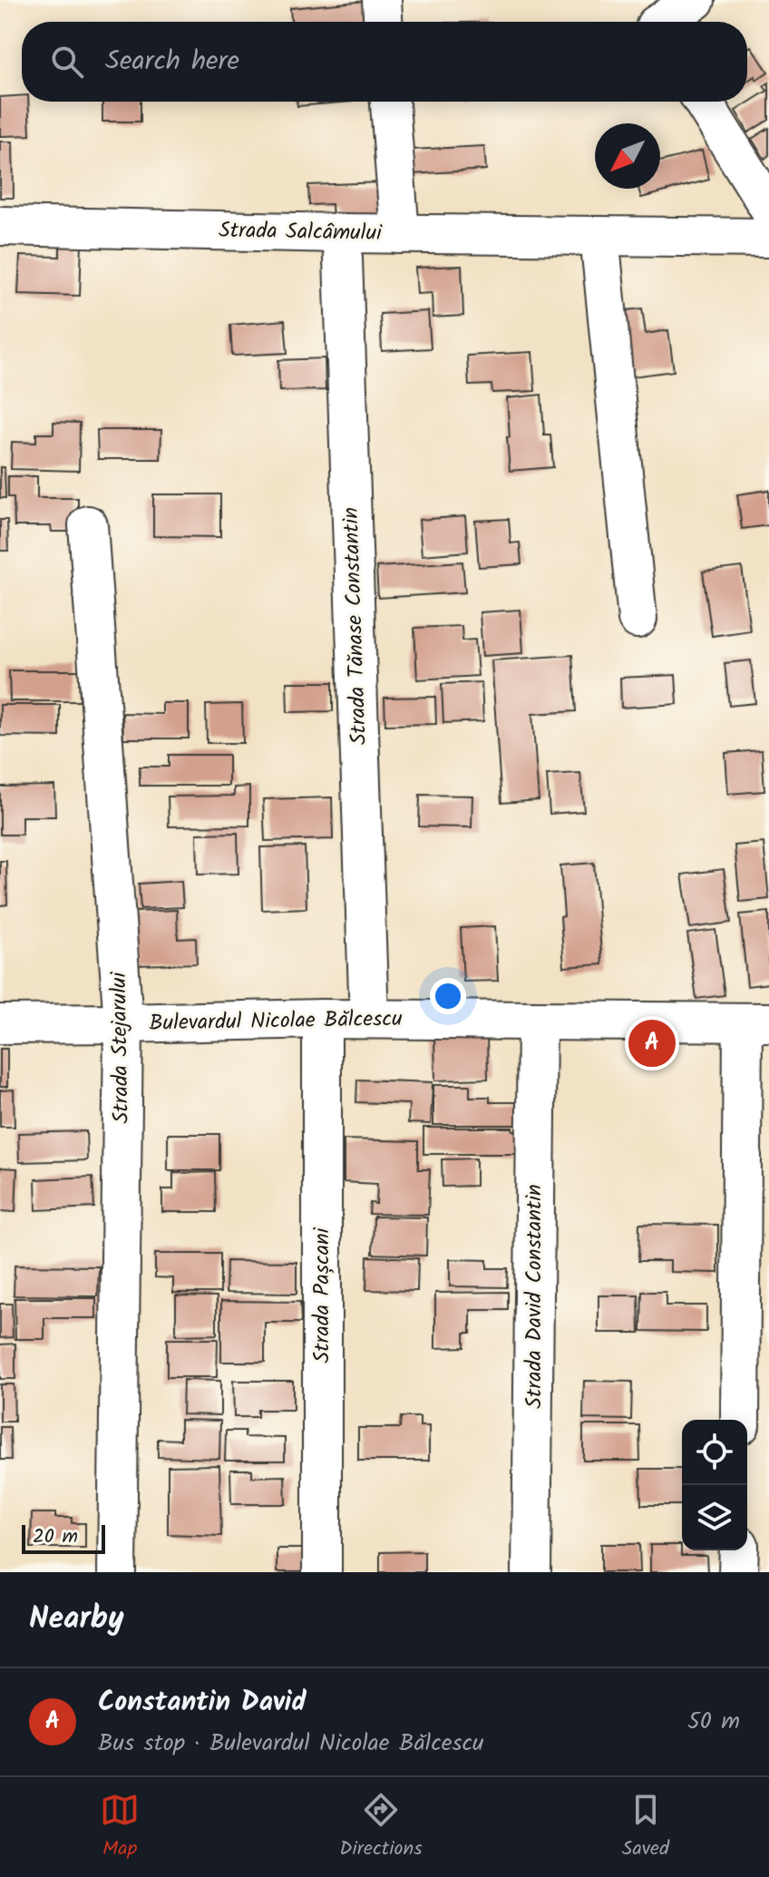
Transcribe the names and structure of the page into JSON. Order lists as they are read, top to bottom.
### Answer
{
  "streets": {
    "street": [
      "Strada Salcâmului",
      "Strada Tănase Constantin",
      "Bulevardul Nicolae Bălcescu",
      "Strada Stejarului",
      "Strada Pașcani",
      "Strada David Constantin"
    ]
  },
  "crossings": [
    ["Strada Salcâmului", "Strada Tănase Constantin"],
    ["Strada Tănase Constantin", "Bulevardul Nicolae Bălcescu"],
    ["Bulevardul Nicolae Bălcescu", "Strada Stejarului"],
    ["Bulevardul Nicolae Bălcescu", "Strada Pașcani"],
    ["Bulevardul Nicolae Bălcescu", "Strada David Constantin"]
  ],
  "scale_bar": "20 m",
  "north": "bottom left",
  "page": {
    "search": "Search here",
    "pins": "A",
    "scale": "20 m",
    "heading": "Nearby",
    "list": [
      {
        "mark": "A",
        "name": "Constantin David",
        "note": "Bus stop · Bulevardul Nicolae Bălcescu",
        "value": "50 m"
      }
    ],
    "nav": ["Map", "Directions", "Saved"]
  }
}
